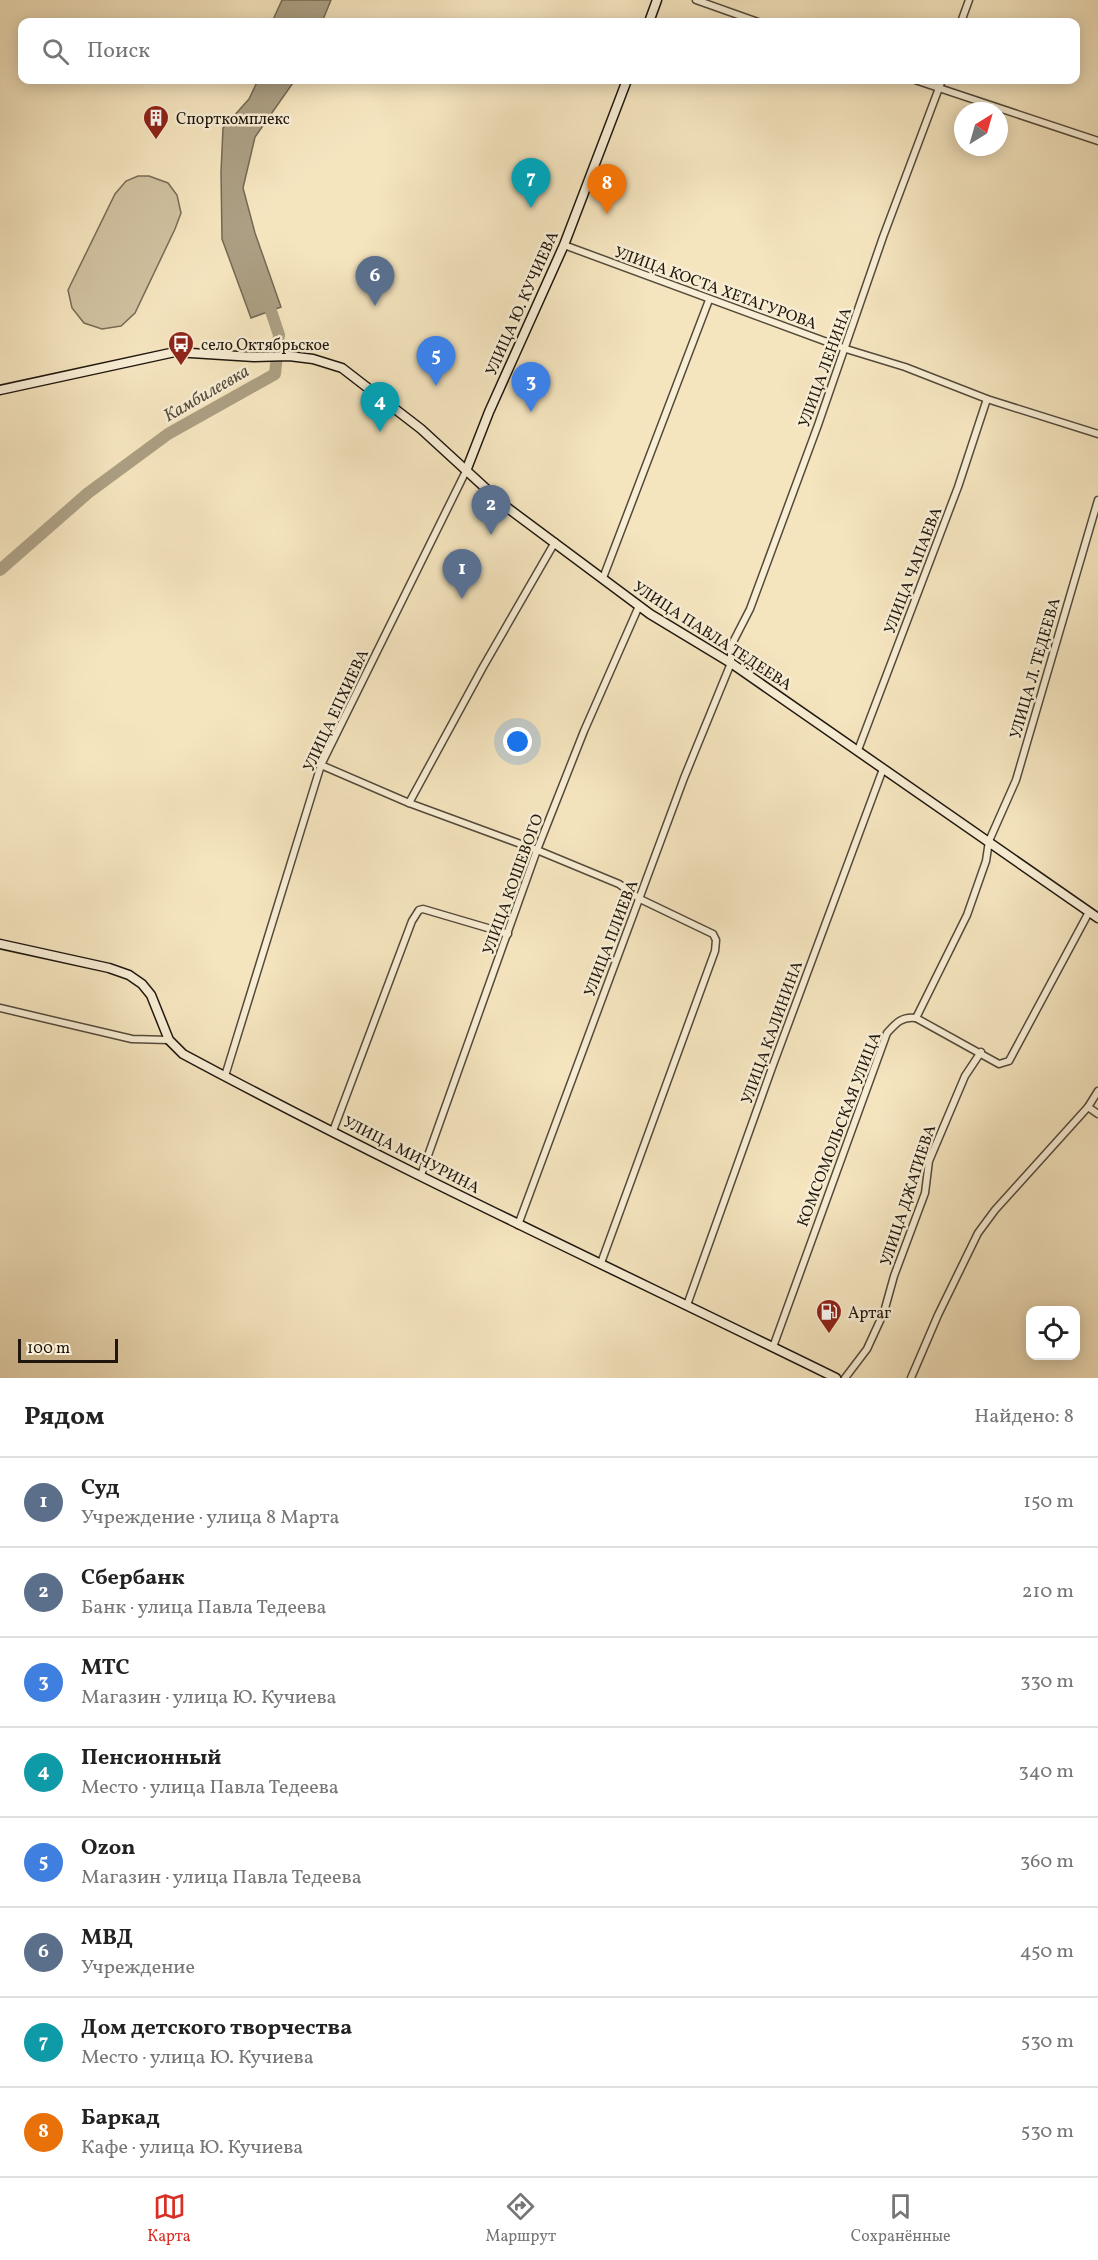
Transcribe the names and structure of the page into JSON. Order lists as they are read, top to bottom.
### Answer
{
  "streets": {
    "street": [
      "УЛИЦА КОСТА ХЕТАГУРОВА",
      "УЛИЦА Ю. КУЧИЕВА",
      "УЛИЦА ЛЕНИНА",
      "УЛИЦА ЧАПАЕВА",
      "УЛИЦА ПАВЛА ТЕДЕЕВА",
      "УЛИЦА Л. ТЕДЕЕВА",
      "УЛИЦА ЕПХИЕВА",
      "УЛИЦА КОШЕВОГО",
      "УЛИЦА ПЛИЕВА",
      "УЛИЦА КАЛИНИНА",
      "КОМСОМОЛЬСКАЯ УЛИЦА",
      "УЛИЦА МИЧУРИНА",
      "УЛИЦА ДЖАТИЕВА"
    ]
  },
  "crossings": [
    ["УЛИЦА КОСТА ХЕТАГУРОВА", "УЛИЦА Ю. КУЧИЕВА"],
    ["УЛИЦА КОСТА ХЕТАГУРОВА", "УЛИЦА ЛЕНИНА"],
    ["УЛИЦА КОСТА ХЕТАГУРОВА", "УЛИЦА ЧАПАЕВА"],
    ["УЛИЦА Ю. КУЧИЕВА", "УЛИЦА ПАВЛА ТЕДЕЕВА"],
    ["УЛИЦА Ю. КУЧИЕВА", "УЛИЦА ЕПХИЕВА"],
    ["УЛИЦА ЛЕНИНА", "УЛИЦА ПАВЛА ТЕДЕЕВА"],
    ["УЛИЦА ЛЕНИНА", "УЛИЦА ПЛИЕВА"],
    ["УЛИЦА ЧАПАЕВА", "УЛИЦА ПАВЛА ТЕДЕЕВА"],
    ["УЛИЦА ПАВЛА ТЕДЕЕВА", "УЛИЦА Л. ТЕДЕЕВА"],
    ["УЛИЦА ПАВЛА ТЕДЕЕВА", "УЛИЦА ЕПХИЕВА"],
    ["УЛИЦА ПАВЛА ТЕДЕЕВА", "УЛИЦА КОШЕВОГО"],
    ["УЛИЦА ПАВЛА ТЕДЕЕВА", "УЛИЦА ПЛИЕВА"],
    ["УЛИЦА ПАВЛА ТЕДЕЕВА", "УЛИЦА КАЛИНИНА"],
    ["УЛИЦА ЕПХИЕВА", "УЛИЦА МИЧУРИНА"],
    ["УЛИЦА КОШЕВОГО", "УЛИЦА МИЧУРИНА"],
    ["УЛИЦА ПЛИЕВА", "УЛИЦА МИЧУРИНА"],
    ["УЛИЦА КАЛИНИНА", "УЛИЦА МИЧУРИНА"],
    ["КОМСОМОЛЬСКАЯ УЛИЦА", "УЛИЦА МИЧУРИНА"]
  ],
  "water": ["Камбилеевка"],
  "places": {
    "building": ["Спорткомплекс"],
    "bus stop": ["село Октябрьское"],
    "fuel station": ["Артаг"]
  },
  "scale_bar": "100 m",
  "north": "top right",
  "page": {
    "search": "Поиск",
    "pins": [
      "7",
      "8",
      "6",
      "5",
      "3",
      "4",
      "2",
      "1"
    ],
    "scale": "100 m",
    "heading": ["Рядом", "Найдено: 8"],
    "list": [
      {
        "mark": "1",
        "name": "Суд",
        "note": "Учреждение · улица 8 Марта",
        "value": "150 m"
      },
      {
        "mark": "2",
        "name": "Сбербанк",
        "note": "Банк · улица Павла Тедеева",
        "value": "210 m"
      },
      {
        "mark": "3",
        "name": "МТС",
        "note": "Магазин · улица Ю. Кучиева",
        "value": "330 m"
      },
      {
        "mark": "4",
        "name": "Пенсионный",
        "note": "Место · улица Павла Тедеева",
        "value": "340 m"
      },
      {
        "mark": "5",
        "name": "Ozon",
        "note": "Магазин · улица Павла Тедеева",
        "value": "360 m"
      },
      {
        "mark": "6",
        "name": "МВД",
        "note": "Учреждение",
        "value": "450 m"
      },
      {
        "mark": "7",
        "name": "Дом детского творчества",
        "note": "Место · улица Ю. Кучиева",
        "value": "530 m"
      },
      {
        "mark": "8",
        "name": "Баркад",
        "note": "Кафе · улица Ю. Кучиева",
        "value": "530 m"
      }
    ],
    "nav": ["Карта", "Маршрут", "Сохранённые"]
  }
}
